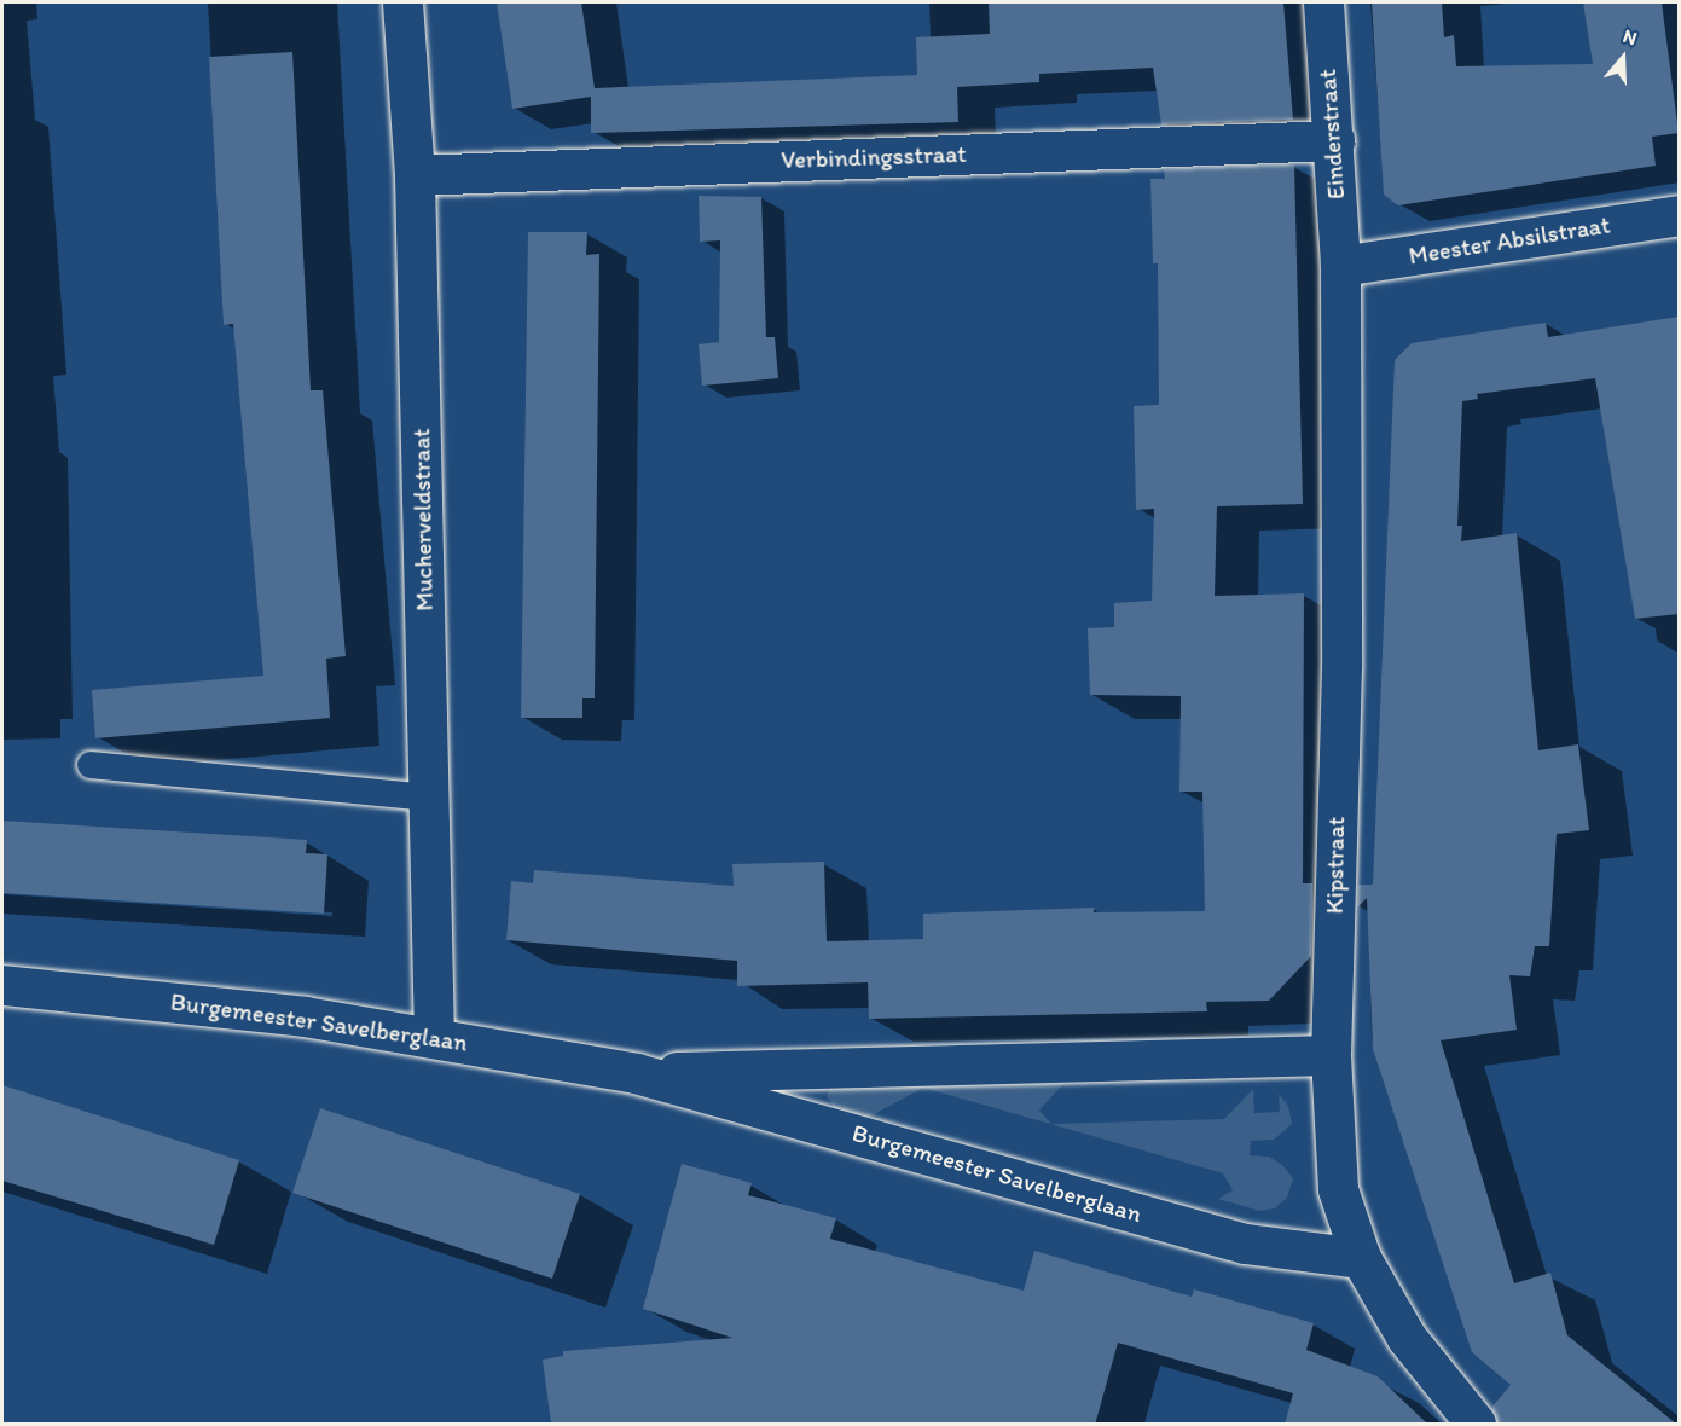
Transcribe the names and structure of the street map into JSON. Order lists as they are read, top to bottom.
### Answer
{
  "streets": {
    "street": [
      "Einderstraat",
      "Verbindingsstraat",
      "Meester Absilstraat",
      "Mucherveldstraat",
      "Kipstraat",
      "Burgemeester Savelberglaan"
    ]
  },
  "crossings": [
    ["Einderstraat", "Verbindingsstraat"],
    ["Einderstraat", "Meester Absilstraat"],
    ["Einderstraat", "Kipstraat"],
    ["Verbindingsstraat", "Mucherveldstraat"],
    ["Meester Absilstraat", "Kipstraat"],
    ["Mucherveldstraat", "Burgemeester Savelberglaan"],
    ["Kipstraat", "Burgemeester Savelberglaan"]
  ],
  "north": "top"
}
